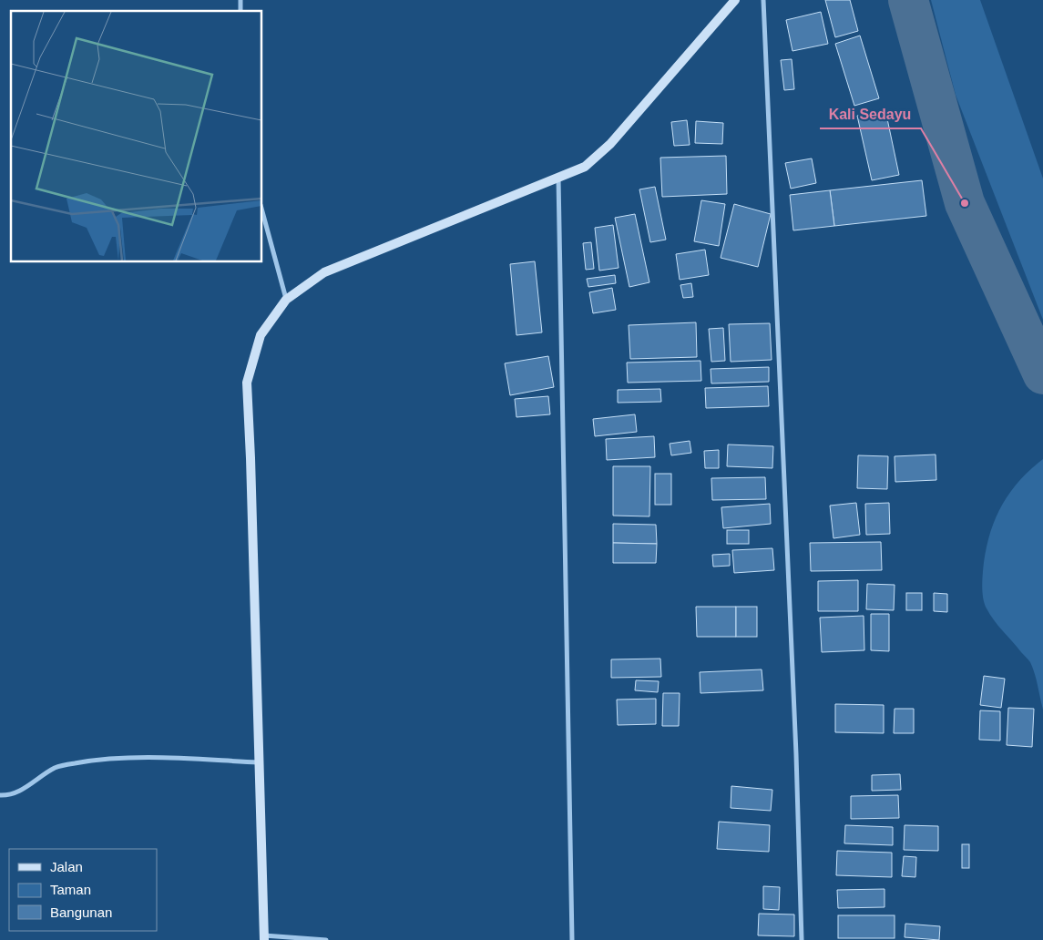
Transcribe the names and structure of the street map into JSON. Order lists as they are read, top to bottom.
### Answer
{
  "places": ["Kali Sedayu"],
  "legend": ["Jalan", "Taman", "Bangunan"]
}
